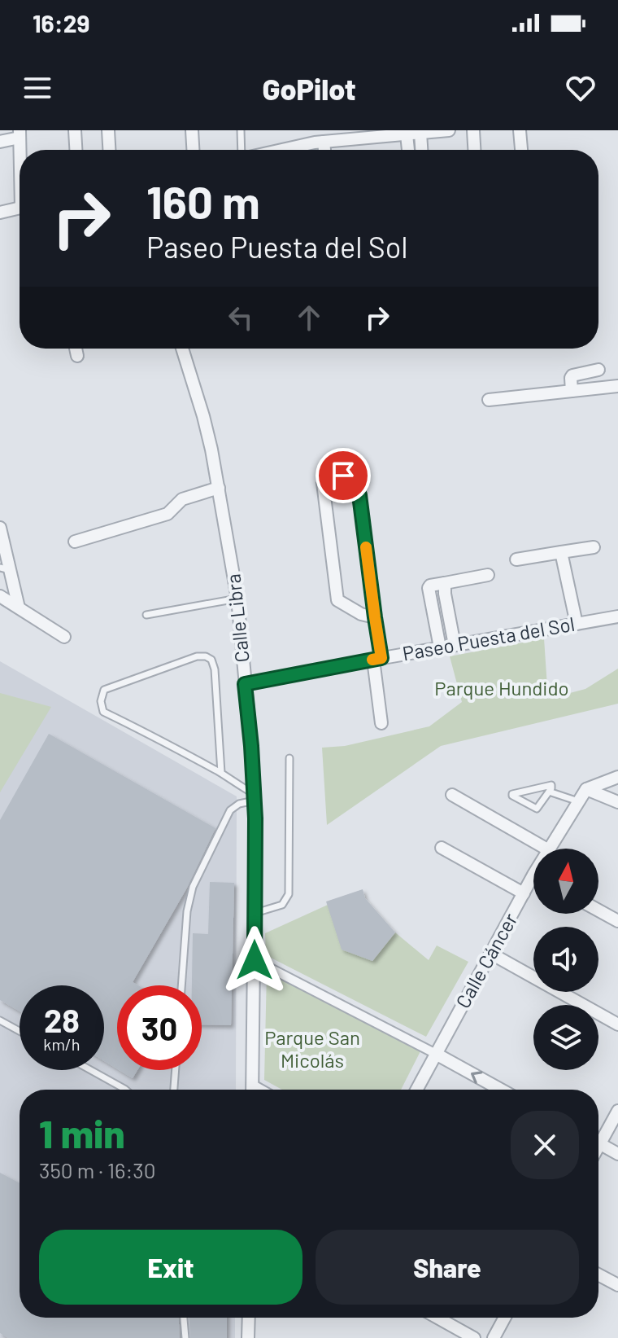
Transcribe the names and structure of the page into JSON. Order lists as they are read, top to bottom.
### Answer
{
  "streets": {
    "street": ["Calle Libra", "Paseo Puesta del Sol", "Calle Cáncer"]
  },
  "crossings": [
    ["Calle Libra", "Paseo Puesta del Sol"]
  ],
  "parks": ["Parque Hundido", "Parque San Micolás"],
  "north": "top",
  "page": {
    "status": "16:29",
    "header": "GoPilot",
    "turn": ["160 m", "Paseo Puesta del Sol"],
    "speed": "28 km/h",
    "limit": "30",
    "heading": ["1 min", "350 m · 16:30"],
    "buttons": ["Exit", "Share"]
  }
}
